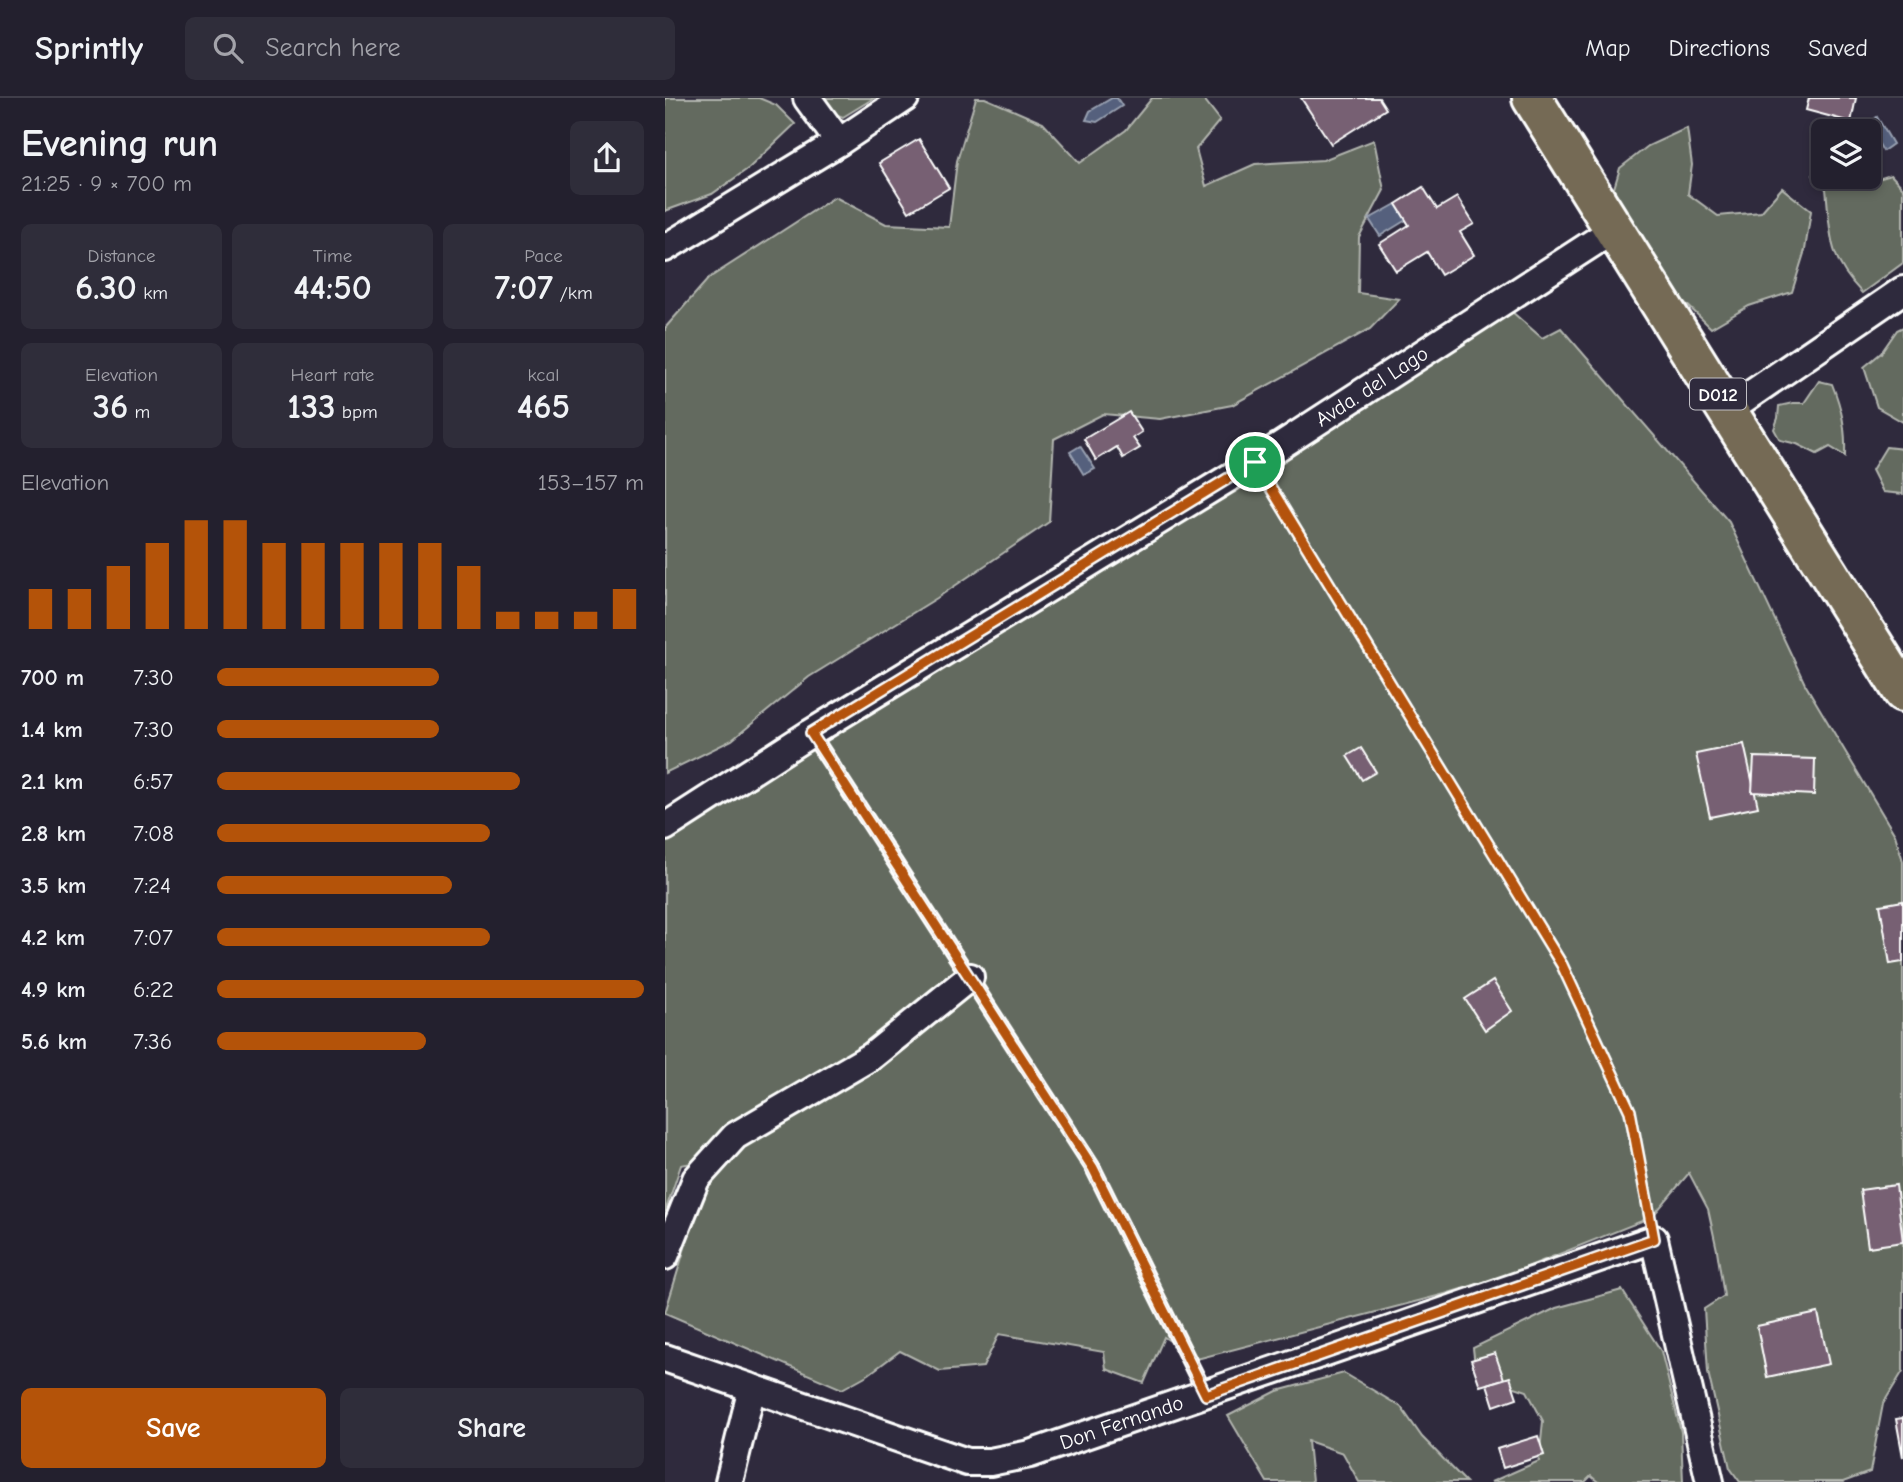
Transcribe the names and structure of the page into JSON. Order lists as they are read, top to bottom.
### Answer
{
  "streets": {
    "main road": ["D012"],
    "street": ["Avda. del Lago", "Don Fernando"]
  },
  "crossings": [
    ["Avda. del Lago", "D012"]
  ],
  "page": {
    "header": "Sprintly",
    "search": "Search here",
    "nav": ["Map", "Directions", "Saved"],
    "heading": ["Evening run", "21:25 · 9 × 700 m"],
    "stats": [
      ["Distance", "6.30 km"],
      ["Time", "44:50"],
      ["Pace", "7:07 /km"],
      ["Elevation", "36 m"],
      ["Heart rate", "133 bpm"],
      ["kcal", "465"]
    ],
    "chart": ["Elevation", "153–157 m"],
    "list": [
      {
        "name": "700 m",
        "note": "7:30"
      },
      {
        "name": "1.4 km",
        "note": "7:30"
      },
      {
        "name": "2.1 km",
        "note": "6:57"
      },
      {
        "name": "2.8 km",
        "note": "7:08"
      },
      {
        "name": "3.5 km",
        "note": "7:24"
      },
      {
        "name": "4.2 km",
        "note": "7:07"
      },
      {
        "name": "4.9 km",
        "note": "6:22"
      },
      {
        "name": "5.6 km",
        "note": "7:36"
      }
    ],
    "buttons": ["Save", "Share"]
  }
}
